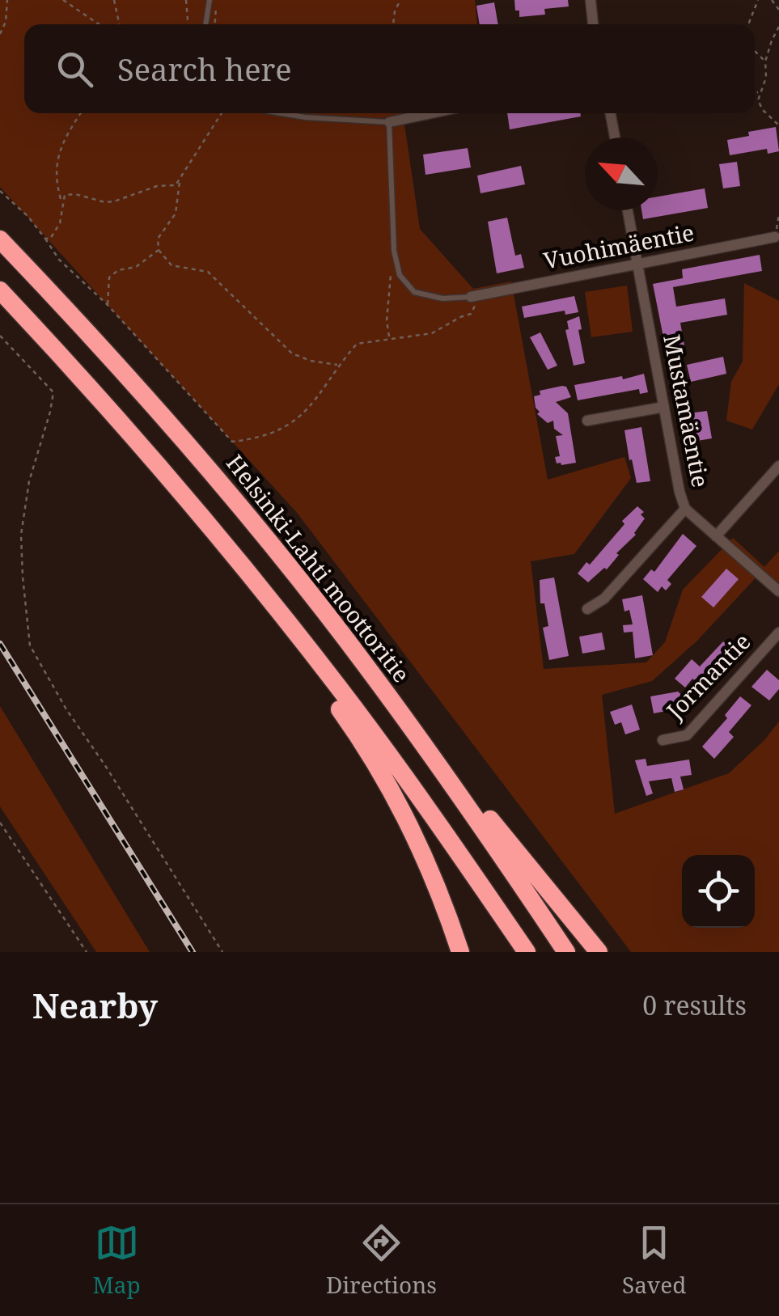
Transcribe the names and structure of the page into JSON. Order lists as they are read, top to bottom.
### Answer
{
  "streets": {
    "highway": ["Helsinki-Lahti moottoritie"],
    "street": ["Vuohimäentie", "Mustamäentie", "Jormantie"]
  },
  "crossings": [
    ["Vuohimäentie", "Mustamäentie"]
  ],
  "north": "top left",
  "page": {
    "search": "Search here",
    "heading": ["Nearby", "0 results"],
    "nav": ["Map", "Directions", "Saved"]
  }
}
